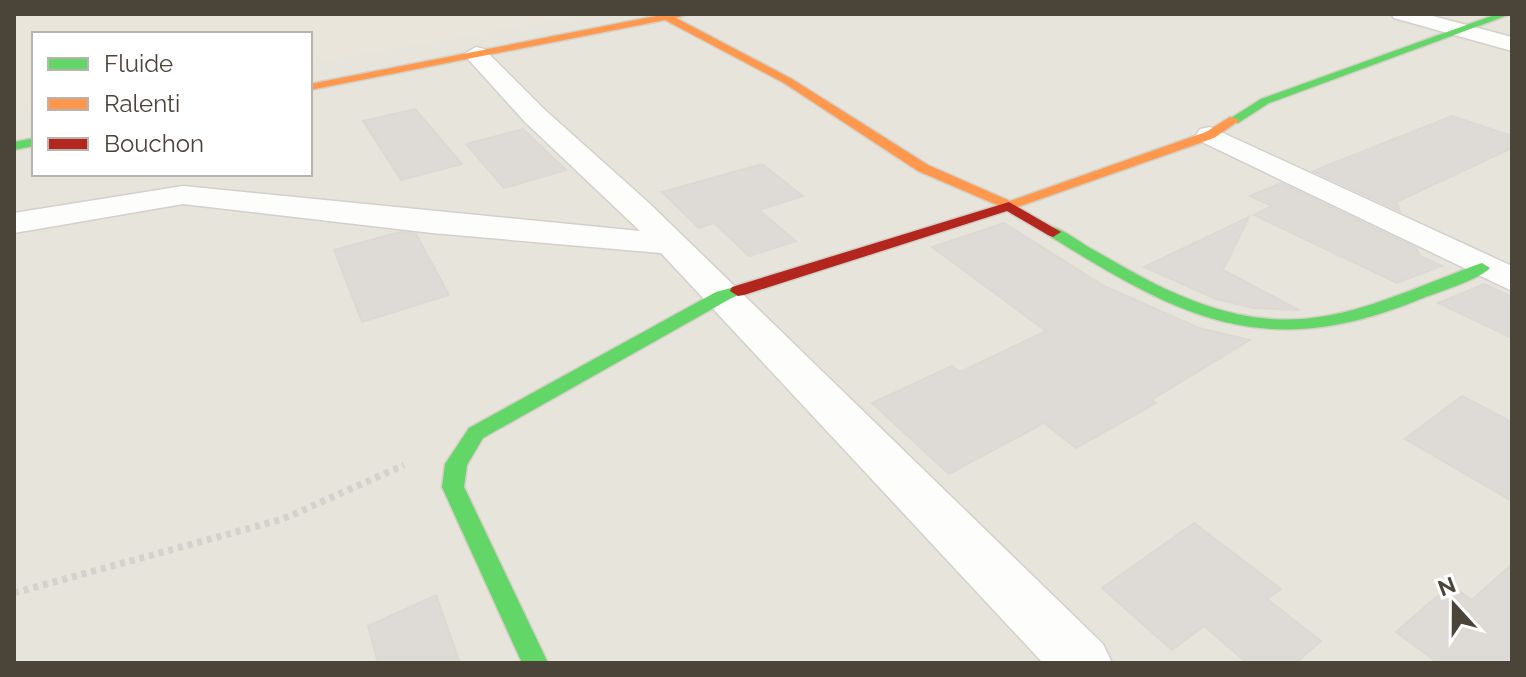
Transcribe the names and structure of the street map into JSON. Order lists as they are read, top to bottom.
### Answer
{
  "legend": ["Fluide", "Ralenti", "Bouchon"],
  "north": "top"
}
